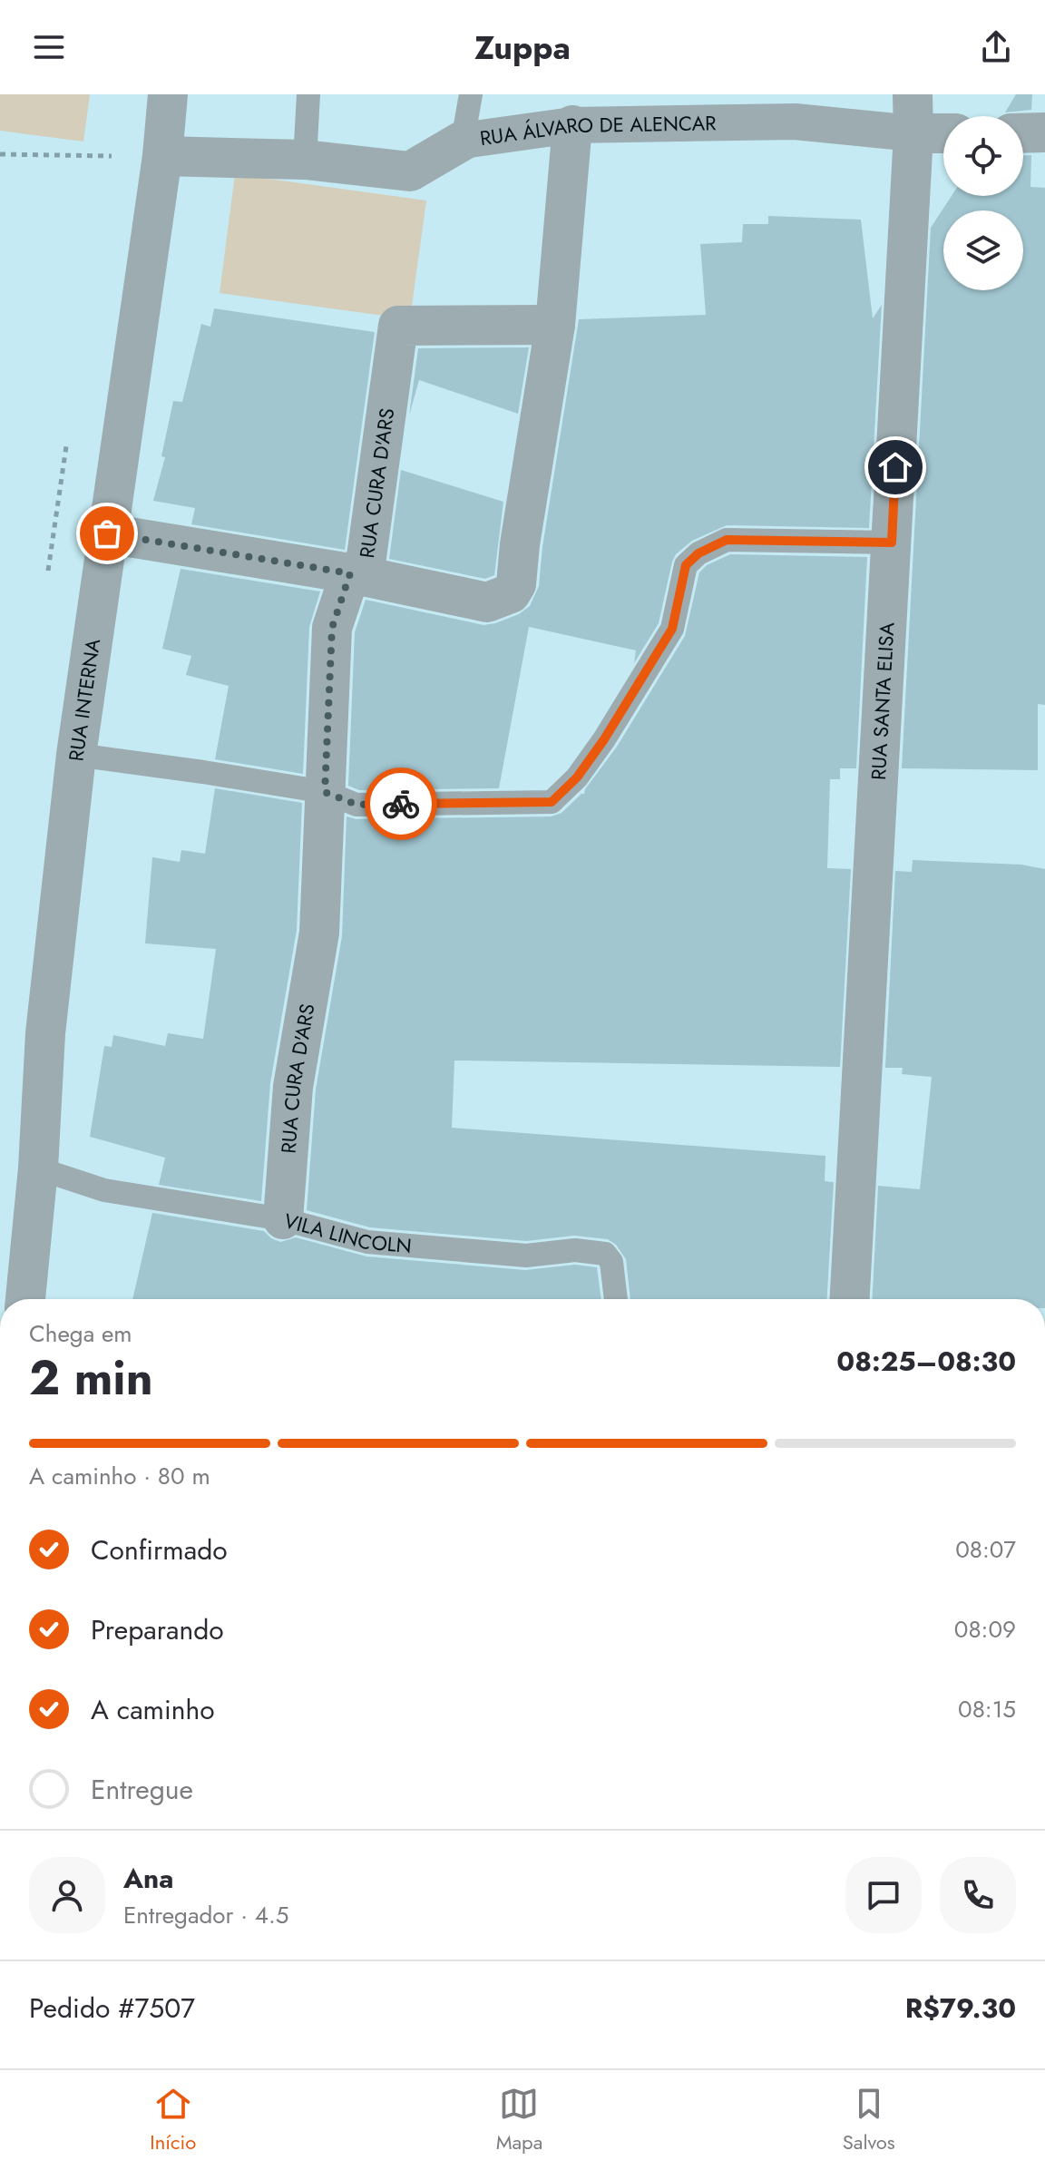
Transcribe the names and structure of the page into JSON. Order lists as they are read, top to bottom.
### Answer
{
  "streets": {
    "street": [
      "RUA ÁLVARO DE ALENCAR",
      "RUA CURA D'ARS",
      "RUA INTERNA",
      "RUA SANTA ELISA"
    ],
    "lane": ["VILA LINCOLN"]
  },
  "crossings": [
    ["RUA ÁLVARO DE ALENCAR", "RUA INTERNA"],
    ["RUA ÁLVARO DE ALENCAR", "RUA SANTA ELISA"],
    ["RUA CURA D'ARS", "VILA LINCOLN"],
    ["RUA INTERNA", "VILA LINCOLN"]
  ],
  "page": {
    "header": "Zuppa",
    "heading": ["2 min", "Chega em", "08:25–08:30"],
    "panel": [
      "Ana",
      "Entregador · 4.5",
      "Pedido #7507",
      "R$79.30"
    ],
    "bar": "A caminho · 80 m",
    "list": [
      ["Confirmado", "08:07"],
      ["Preparando", "08:09"],
      ["A caminho", "08:15"],
      "Entregue"
    ],
    "tabs": ["Início", "Mapa", "Salvos"]
  }
}
